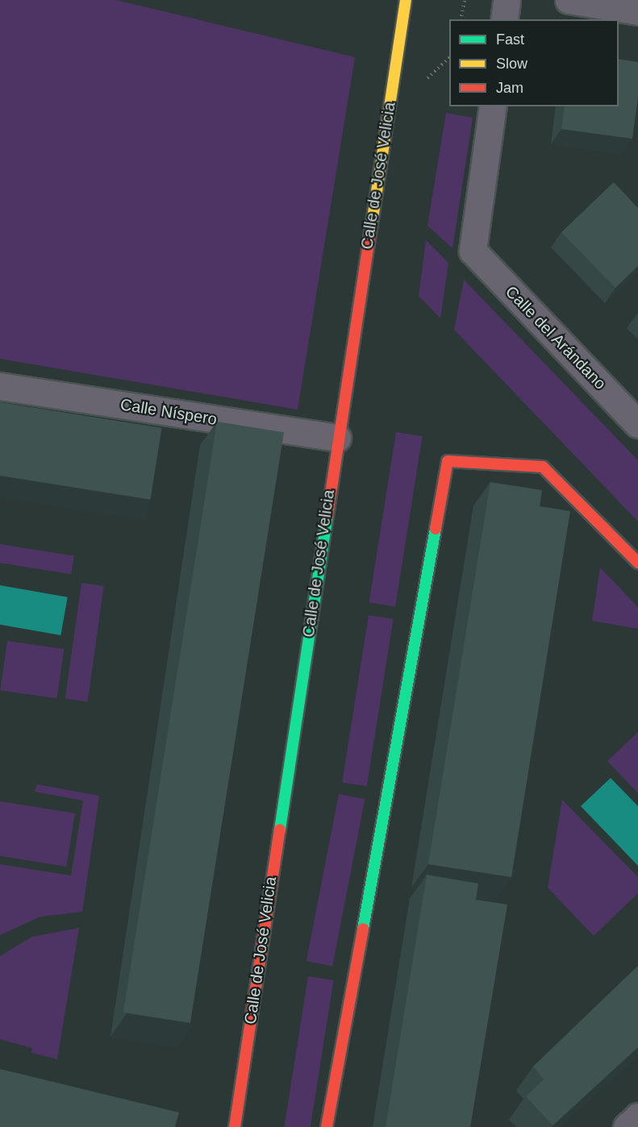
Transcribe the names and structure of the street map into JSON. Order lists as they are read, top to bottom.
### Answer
{
  "streets": {
    "street": ["Calle de José Velicia", "Calle del Arándano", "Calle Níspero"]
  },
  "crossings": [
    ["Calle de José Velicia", "Calle Níspero"]
  ],
  "legend": ["Fast", "Slow", "Jam"]
}
